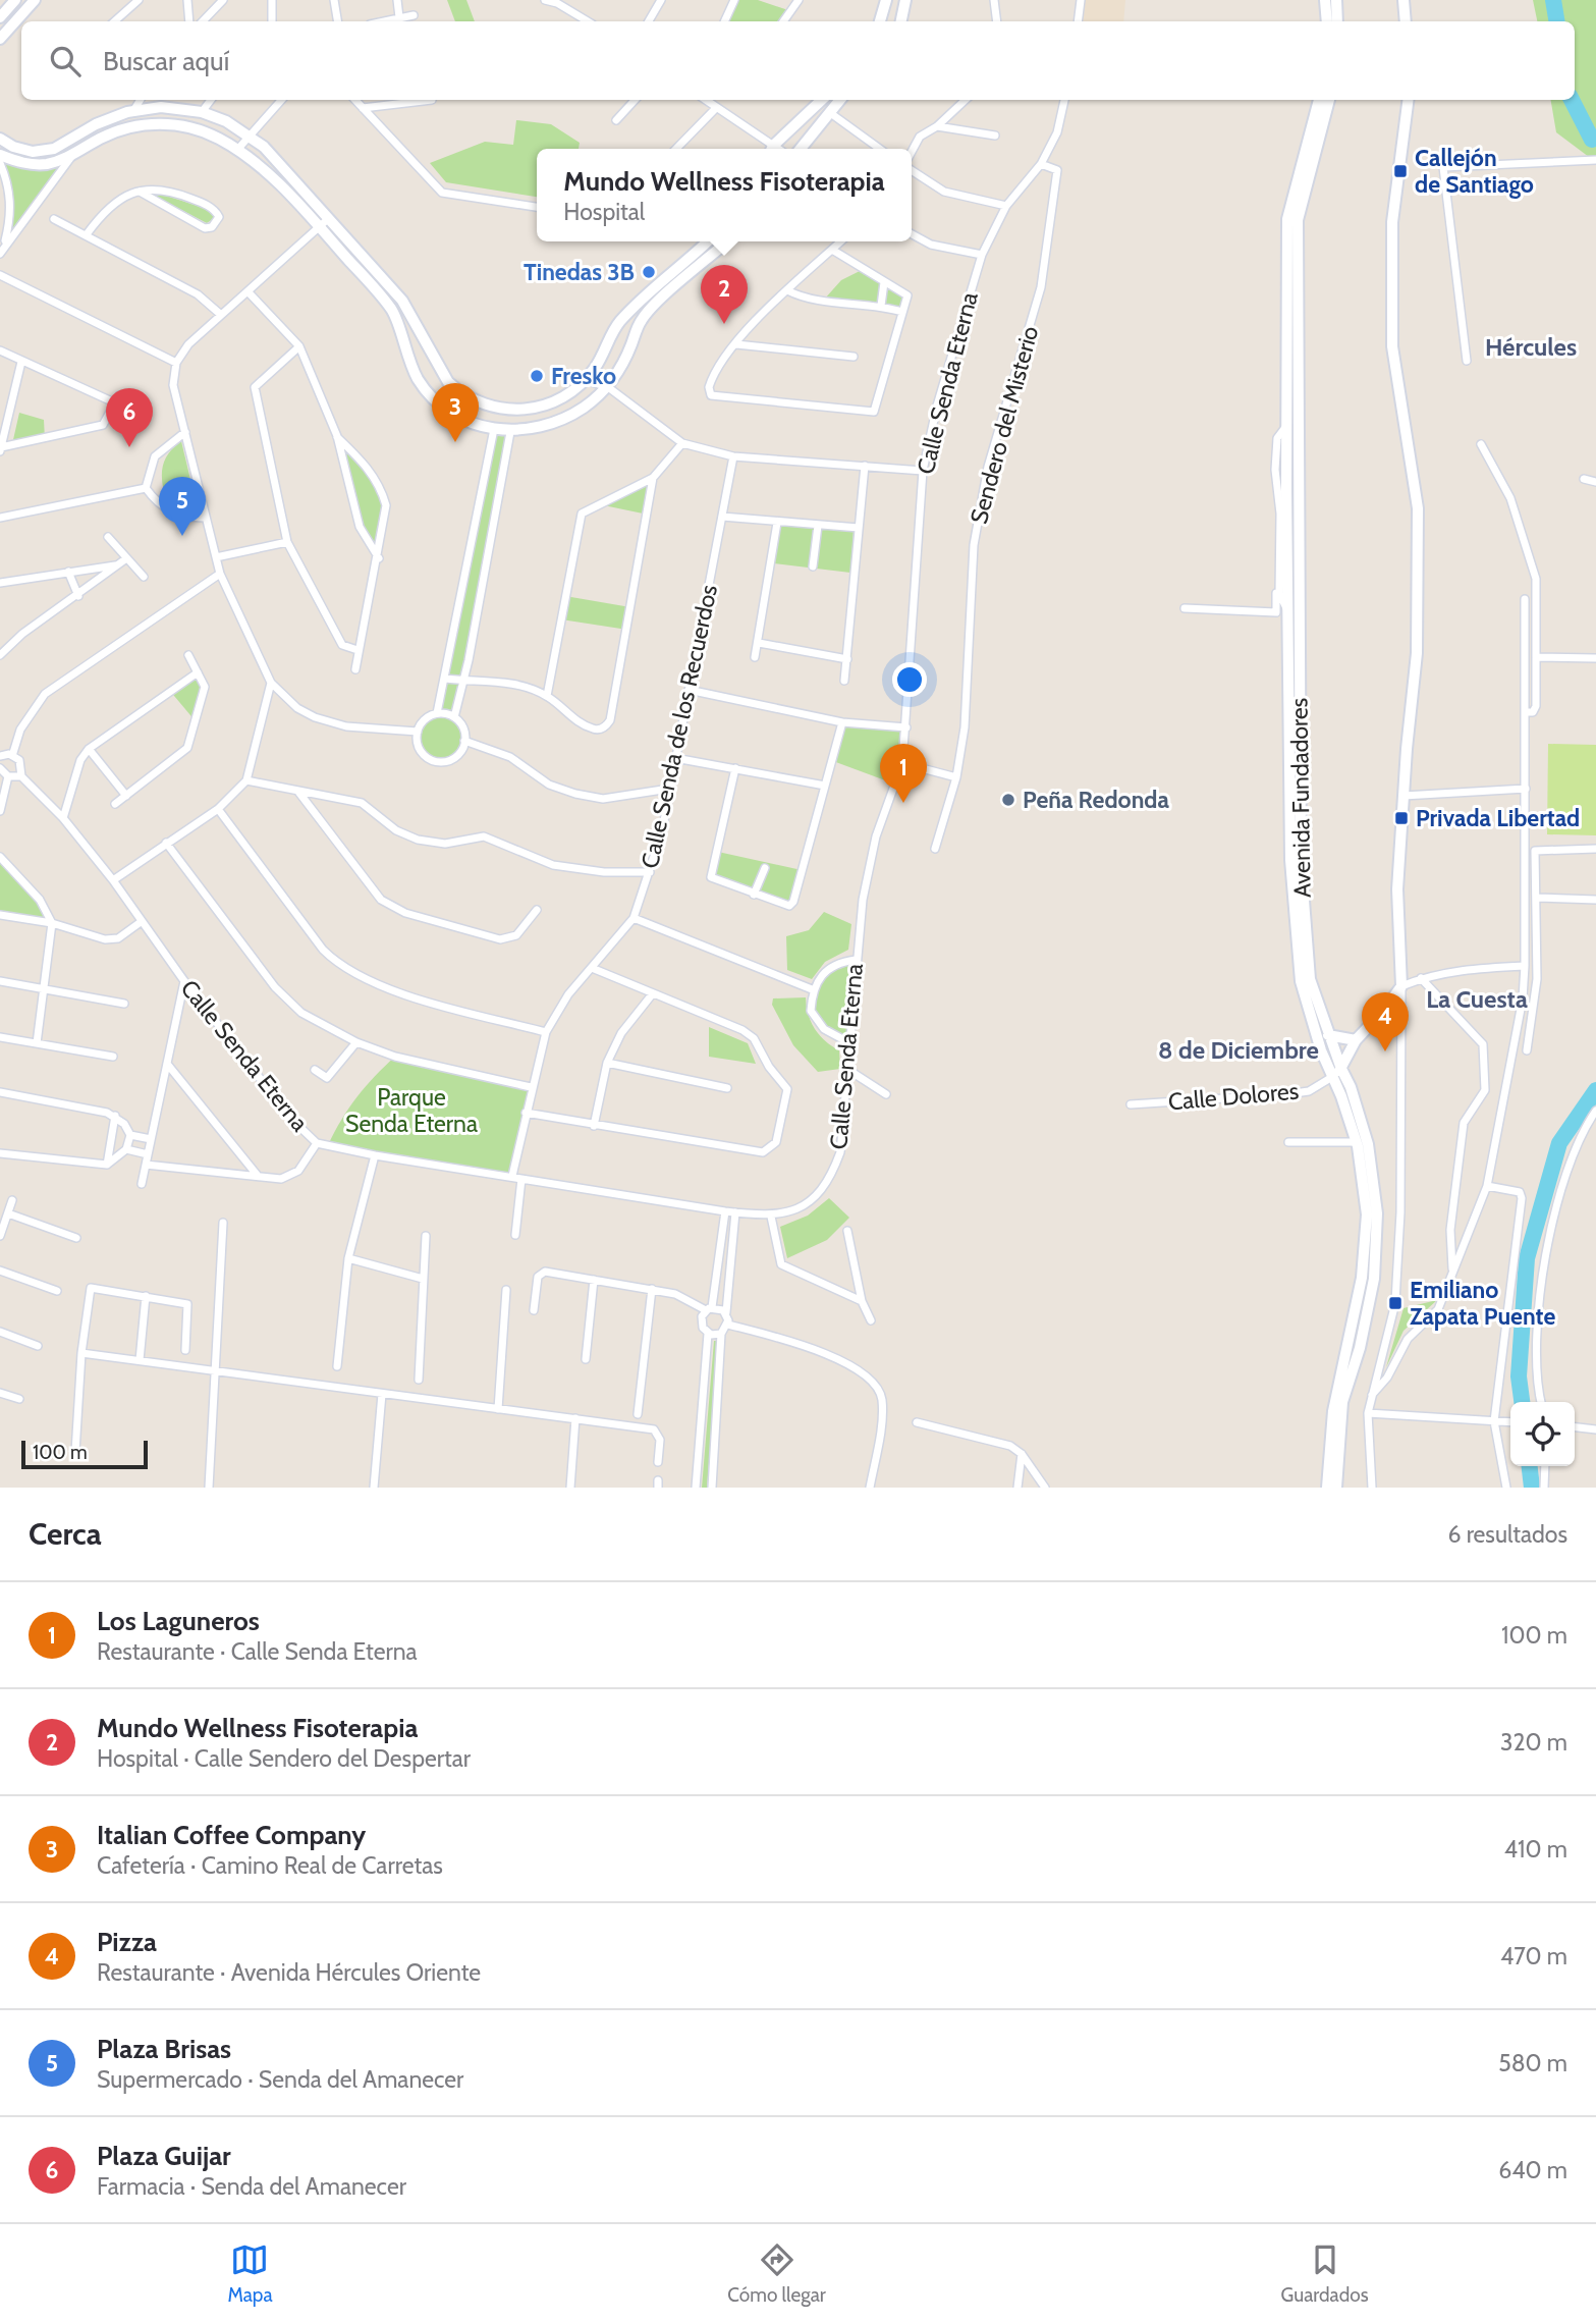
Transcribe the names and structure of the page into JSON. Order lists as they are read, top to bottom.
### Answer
{
  "streets": {
    "street": [
      "Calle Senda Eterna",
      "Sendero del Misterio",
      "Calle Senda de los Recuerdos",
      "Avenida Fundadores",
      "Calle Dolores"
    ]
  },
  "crossings": [
    ["Calle Senda Eterna", "Sendero del Misterio"],
    ["Calle Senda Eterna", "Calle Senda de los Recuerdos"],
    ["Avenida Fundadores", "Calle Dolores"]
  ],
  "districts": ["Hércules", "La Cuesta", "8 de Diciembre"],
  "parks": ["Parque Senda Eterna"],
  "places": {
    "transit": ["Callejón de Santiago", "Privada Libertad", "Emiliano Zapata Puente"],
    "other": ["Tinedas 3B", "Fresko", "Peña Redonda"]
  },
  "scale_bar": "100 m",
  "page": {
    "search": "Buscar aquí",
    "popup": ["Mundo Wellness Fisoterapia", "Hospital"],
    "pins": [
      "2",
      "3",
      "6",
      "5",
      "1",
      "4"
    ],
    "scale": "100 m",
    "heading": ["Cerca", "6 resultados"],
    "list": [
      {
        "mark": "1",
        "name": "Los Laguneros",
        "note": "Restaurante · Calle Senda Eterna",
        "value": "100 m"
      },
      {
        "mark": "2",
        "name": "Mundo Wellness Fisoterapia",
        "note": "Hospital · Calle Sendero del Despertar",
        "value": "320 m"
      },
      {
        "mark": "3",
        "name": "Italian Coffee Company",
        "note": "Cafetería · Camino Real de Carretas",
        "value": "410 m"
      },
      {
        "mark": "4",
        "name": "Pizza",
        "note": "Restaurante · Avenida Hércules Oriente",
        "value": "470 m"
      },
      {
        "mark": "5",
        "name": "Plaza Brisas",
        "note": "Supermercado · Senda del Amanecer",
        "value": "580 m"
      },
      {
        "mark": "6",
        "name": "Plaza Guijar",
        "note": "Farmacia · Senda del Amanecer",
        "value": "640 m"
      }
    ],
    "nav": ["Mapa", "Cómo llegar", "Guardados"]
  }
}
